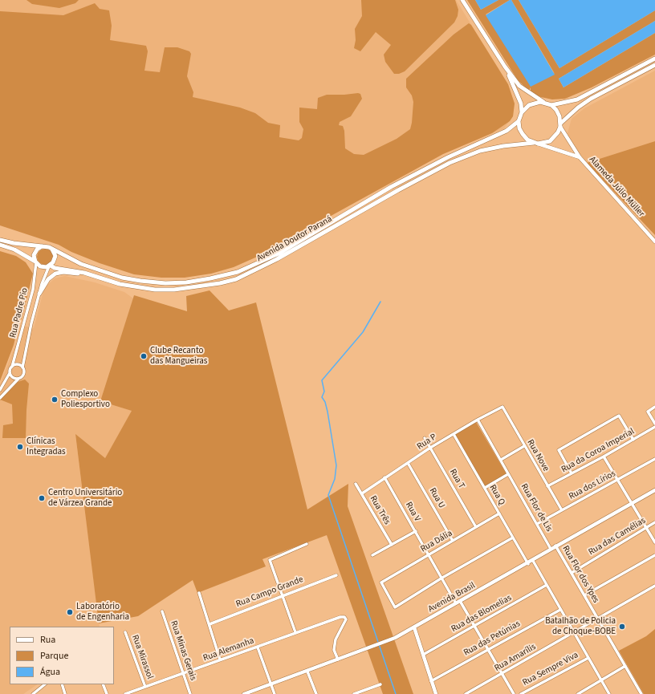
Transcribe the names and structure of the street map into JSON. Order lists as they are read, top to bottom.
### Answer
{
  "streets": {
    "main road": ["Avenida Doutor Paraná"],
    "street": [
      "Alameda Júlio Müller",
      "Rua Padre Pio",
      "Rua P",
      "Rua da Coroa Imperial",
      "Rua Nove",
      "Rua T",
      "Rua dos Lírios",
      "Rua Q",
      "Rua U",
      "Rua Flor de Lis",
      "Rua Três",
      "Rua V",
      "Rua das Camélias",
      "Rua Dália",
      "Rua Flor dos Ypes",
      "Rua Campo Grande",
      "Avenida Brasil",
      "Rua das Blomelias",
      "Rua das Petúnias",
      "Rua Alemanha",
      "Rua Minas Gerais",
      "Rua Mirassol",
      "Rua Amarílis",
      "Rua Sempre Viva"
    ]
  },
  "crossings": [
    ["Alameda Júlio Müller", "Avenida Doutor Paraná"],
    ["Avenida Doutor Paraná", "Rua Padre Pio"],
    ["Rua P", "Rua Nove"],
    ["Rua P", "Rua T"],
    ["Rua P", "Rua Q"],
    ["Rua P", "Rua U"],
    ["Rua P", "Rua Flor de Lis"],
    ["Rua P", "Rua Três"],
    ["Rua P", "Rua V"],
    ["Rua da Coroa Imperial", "Rua Nove"],
    ["Rua Nove", "Rua dos Lírios"],
    ["Rua T", "Rua Dália"],
    ["Rua dos Lírios", "Rua Flor de Lis"],
    ["Rua Q", "Rua Dália"],
    ["Rua Q", "Avenida Brasil"],
    ["Rua U", "Rua Dália"],
    ["Rua Flor de Lis", "Avenida Brasil"],
    ["Rua V", "Rua Dália"],
    ["Rua V", "Avenida Brasil"],
    ["Rua das Camélias", "Rua Flor dos Ypes"],
    ["Rua Flor dos Ypes", "Avenida Brasil"],
    ["Rua Flor dos Ypes", "Rua Amarílis"],
    ["Avenida Brasil", "Rua Alemanha"],
    ["Rua Alemanha", "Rua Minas Gerais"],
    ["Rua Alemanha", "Rua Mirassol"]
  ],
  "places": [
    "Clube Recanto das Mangueiras",
    "Complexo Poliesportivo",
    "Clínicas Integradas",
    "Centro Universitário de Várzea Grande",
    "Laboratório de Engenharia",
    "Batalhão de Policia de Choque-BOBE"
  ],
  "legend": ["Rua", "Parque", "Água"]
}
